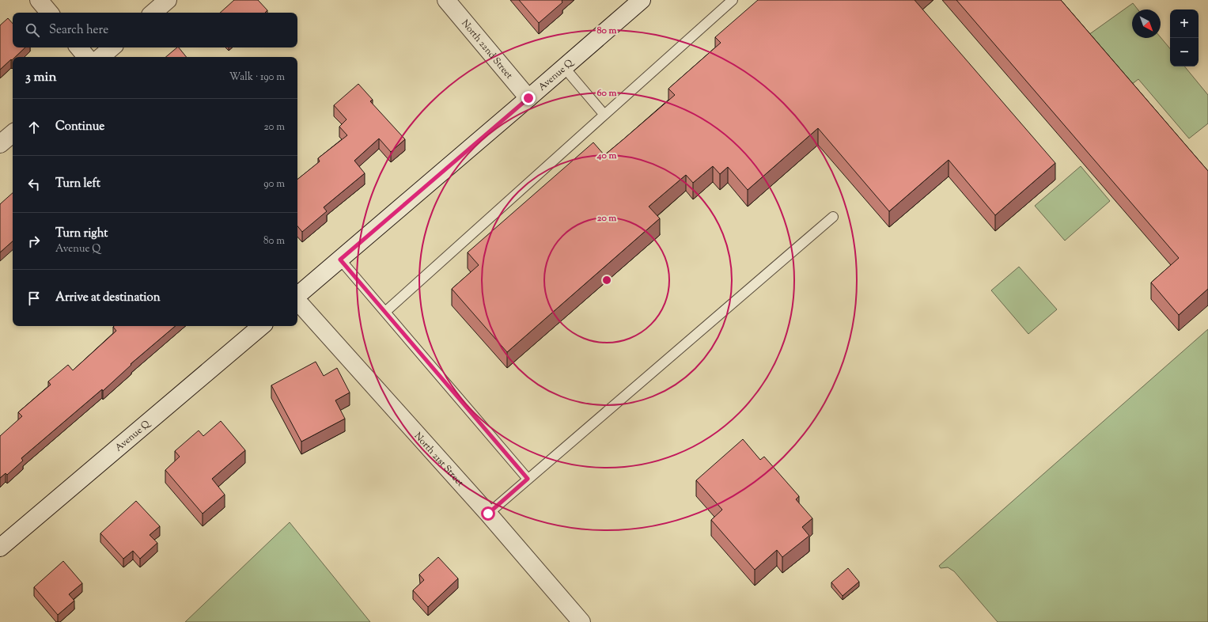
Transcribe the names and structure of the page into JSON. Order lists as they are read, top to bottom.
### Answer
{
  "streets": {
    "street": ["North 22nd Street", "Avenue Q", "North 21st Street"]
  },
  "crossings": [
    ["North 22nd Street", "Avenue Q"]
  ],
  "north": "bottom right",
  "page": {
    "map_buttons": ["+", "−"],
    "search": "Search here",
    "heading": ["3 min", "Walk · 190 m"],
    "list": [
      ["Continue", "20 m"],
      ["Turn left", "90 m"],
      ["Turn right", "Avenue Q", "80 m"],
      "Arrive at destination"
    ]
  },
  "rings": [
    "80 m",
    "60 m",
    "40 m",
    "20 m"
  ]
}
